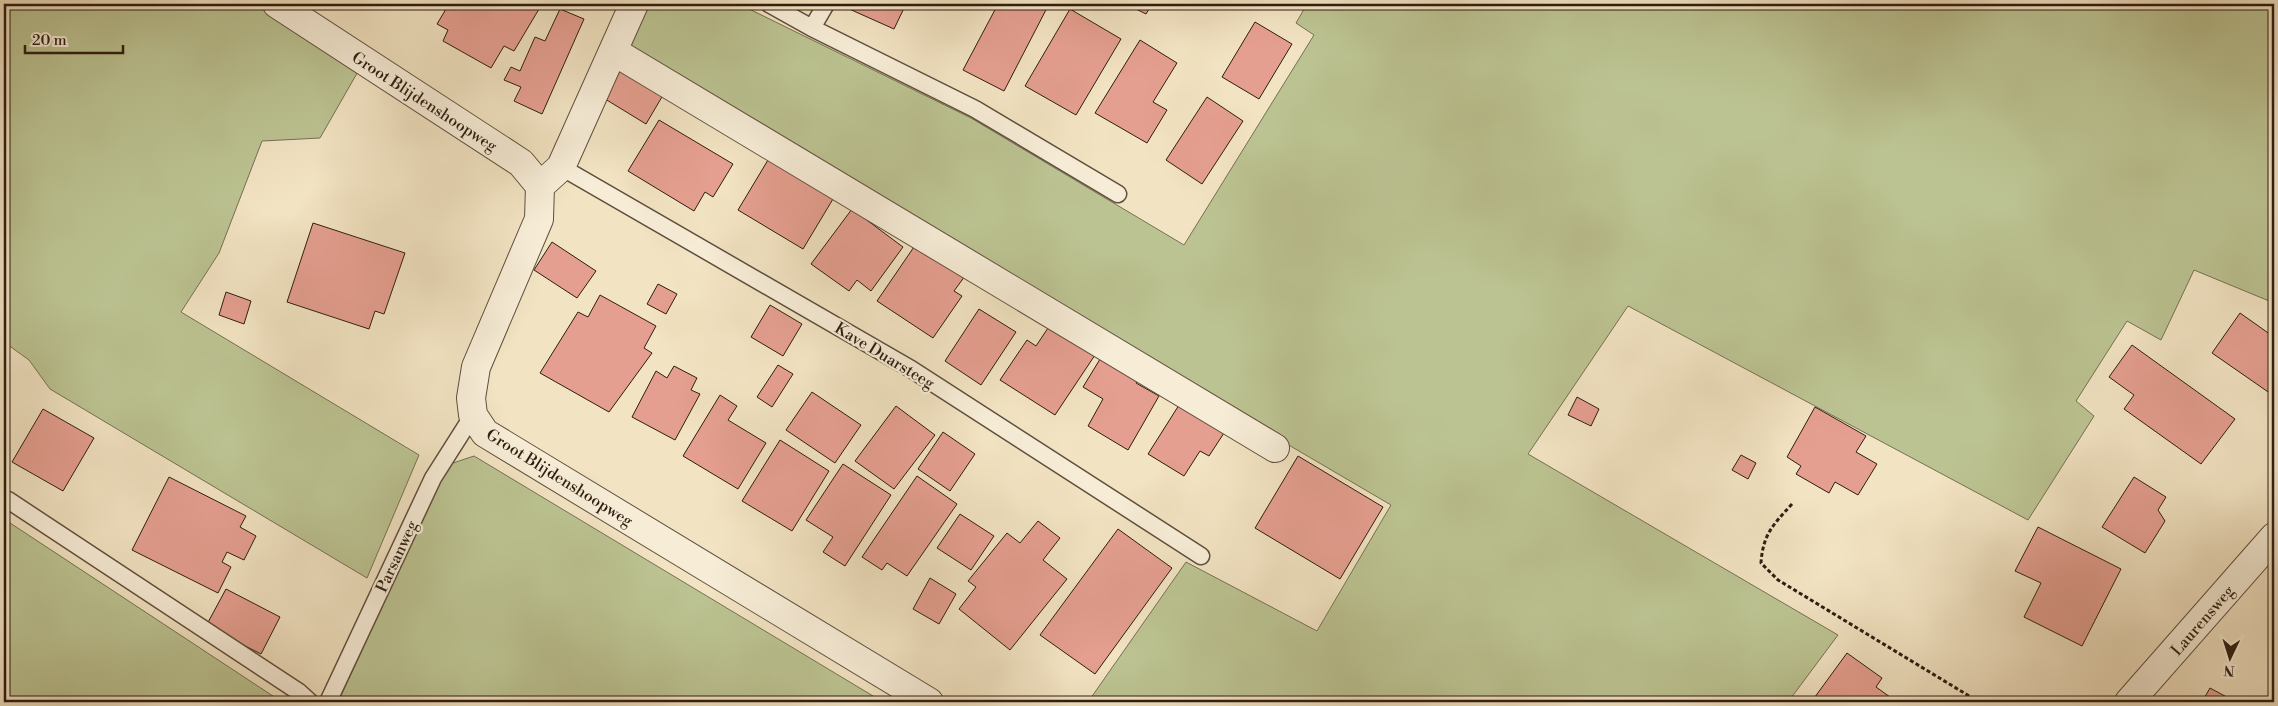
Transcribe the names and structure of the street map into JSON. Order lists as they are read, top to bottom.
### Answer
{
  "streets": {
    "street": ["Groot Blijdenshoopweg", "Laurensweg"],
    "lane": ["Kave Duarsteeg", "Parsanweg"]
  },
  "crossings": [
    ["Groot Blijdenshoopweg", "Parsanweg"]
  ],
  "scale_bar": "20 m",
  "north": "bottom"
}
